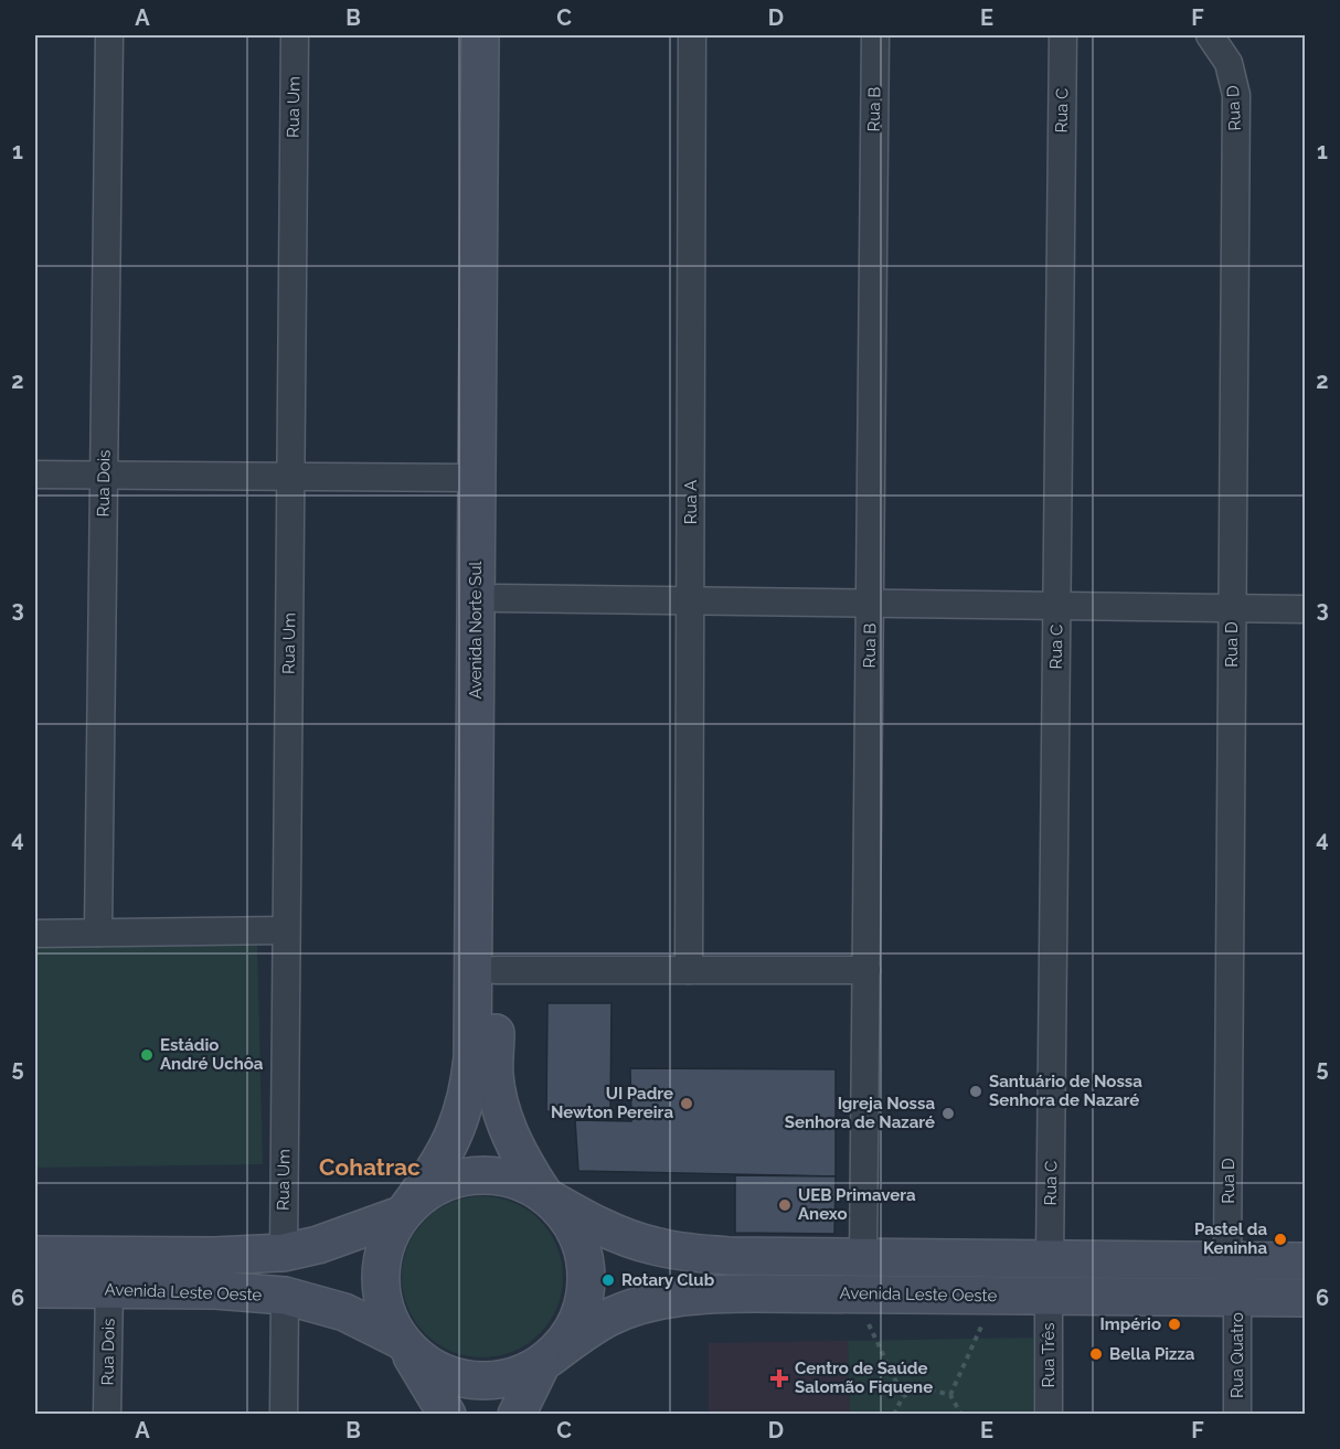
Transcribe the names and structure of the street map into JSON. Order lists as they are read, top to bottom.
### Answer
{
  "streets": {
    "main road": ["Avenida Norte Sul", "Avenida Leste Oeste"],
    "street": [
      "Rua Um",
      "Rua D",
      "Rua B",
      "Rua C",
      "Rua Dois",
      "Rua A",
      "Rua Três",
      "Rua Quatro"
    ]
  },
  "crossings": [
    ["Rua Um", "Avenida Leste Oeste"],
    ["Rua Dois", "Avenida Leste Oeste"],
    ["Avenida Norte Sul", "Avenida Leste Oeste"],
    ["Avenida Leste Oeste", "Rua Três"],
    ["Avenida Leste Oeste", "Rua Quatro"]
  ],
  "districts": ["Cohatrac"],
  "places": {
    "other": [
      "Estádio André Uchôa",
      "Santuário de Nossa Senhora de Nazaré",
      "UI Padre Newton Pereira",
      "Igreja Nossa Senhora de Nazaré",
      "UEB Primavera Anexo",
      "Pastel da Keninha",
      "Rotary Club",
      "Império",
      "Bella Pizza"
    ],
    "health": ["Centro de Saúde Salomão Fiquene"]
  },
  "grid": {
    "columns": [
      "A",
      "B",
      "C",
      "D",
      "E",
      "F"
    ],
    "rows": [
      "1",
      "2",
      "3",
      "4",
      "5",
      "6"
    ]
  }
}
